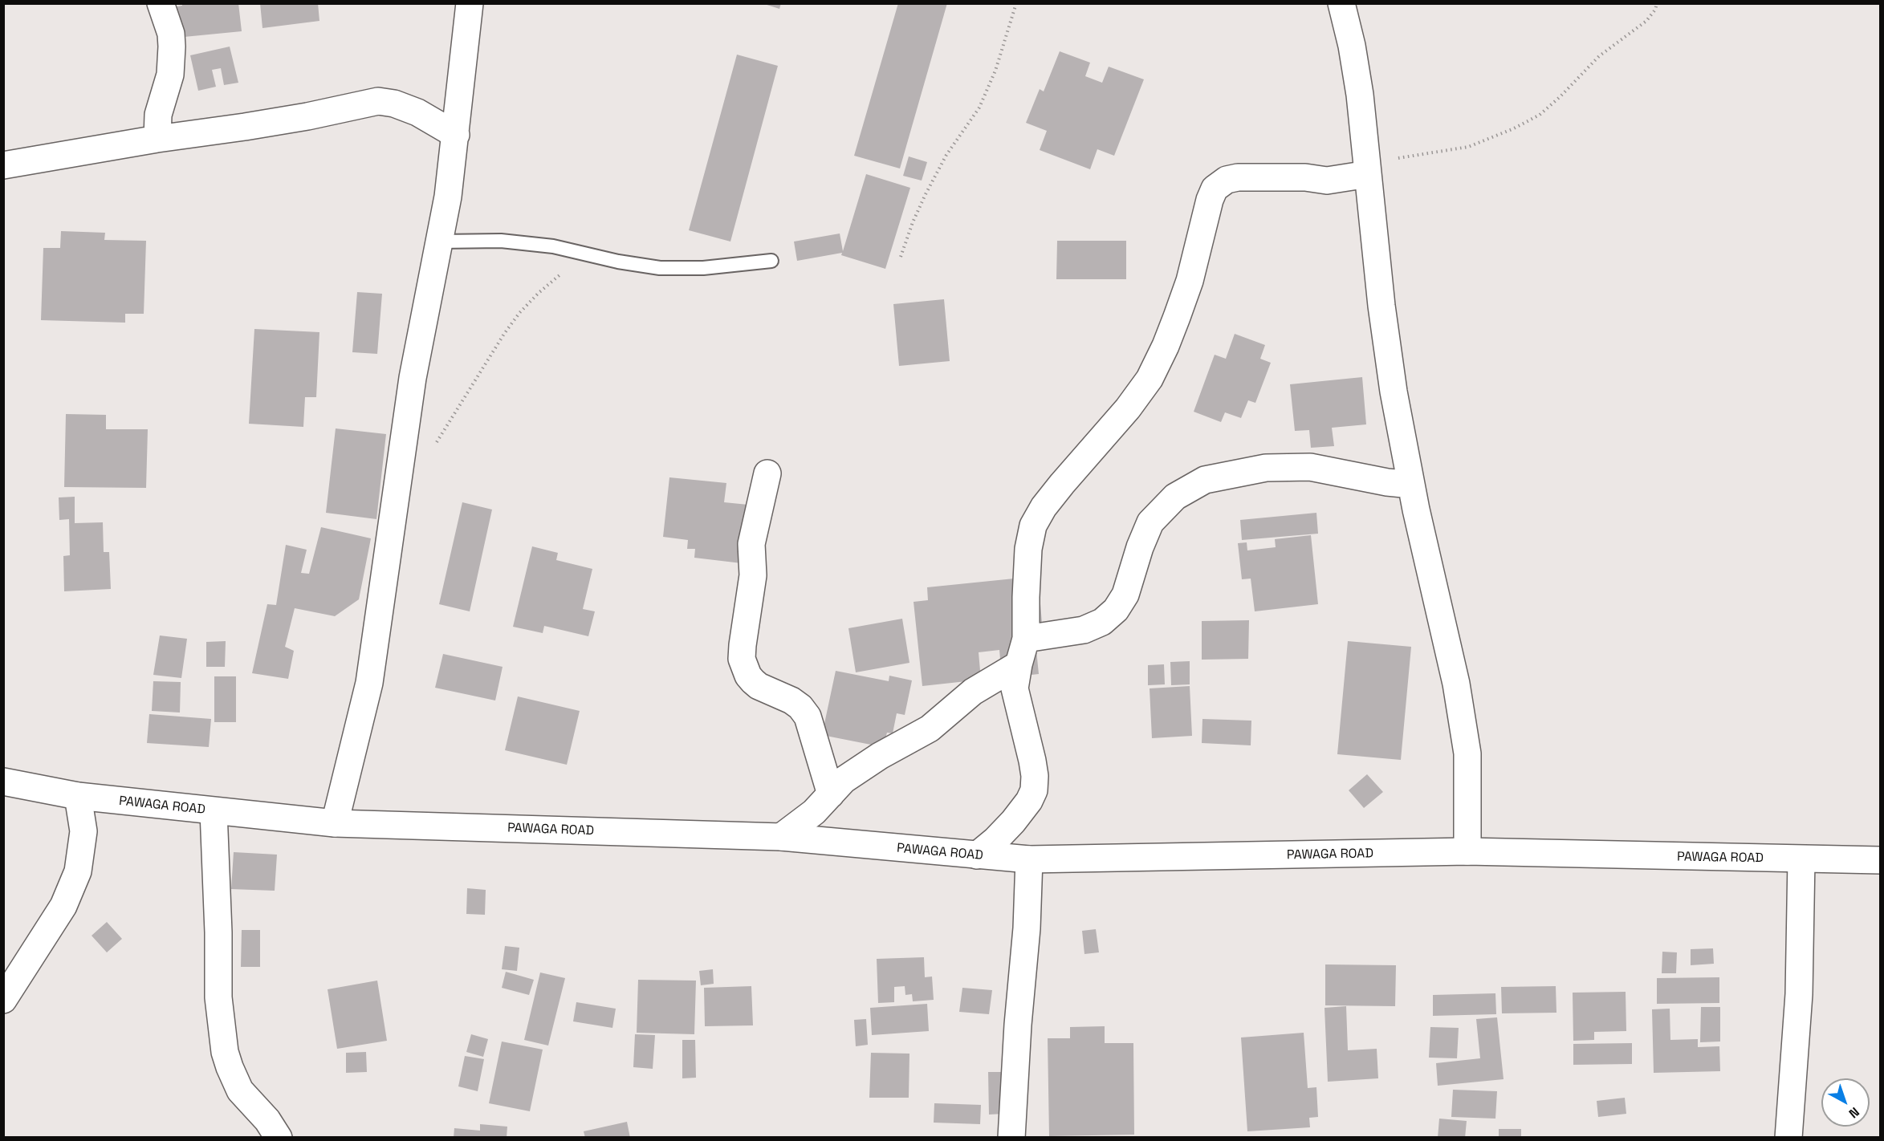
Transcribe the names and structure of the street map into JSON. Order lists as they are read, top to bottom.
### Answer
{
  "streets": {
    "street": ["PAWAGA ROAD"]
  },
  "north": "bottom right"
}
